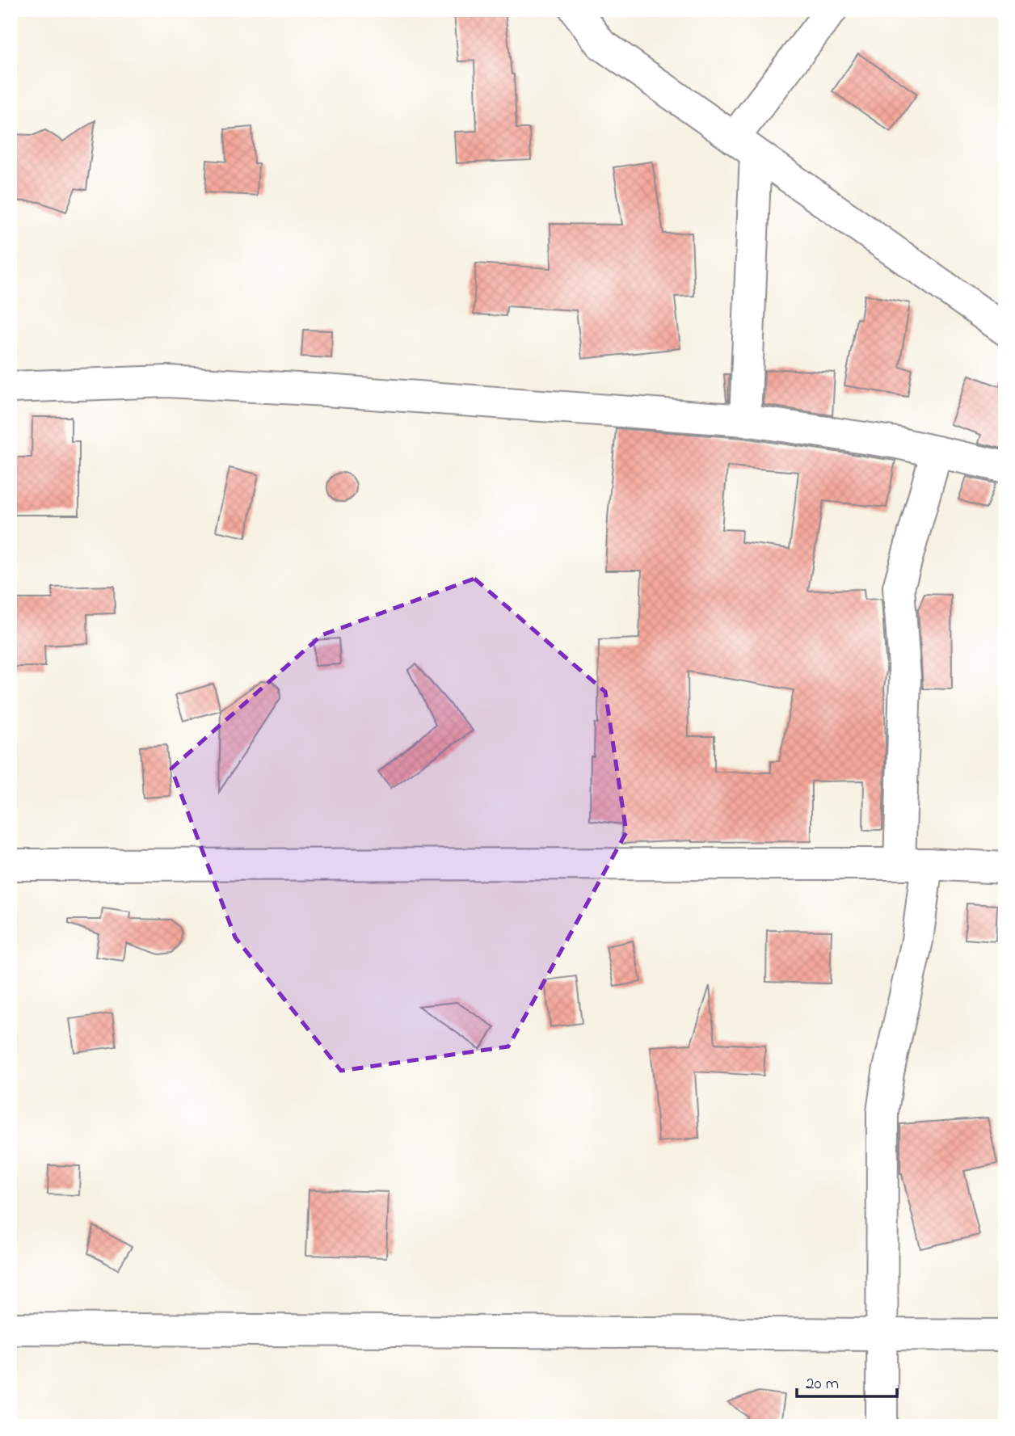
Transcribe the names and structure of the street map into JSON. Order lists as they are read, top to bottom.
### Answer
{
  "scale_bar": "20 m"
}
